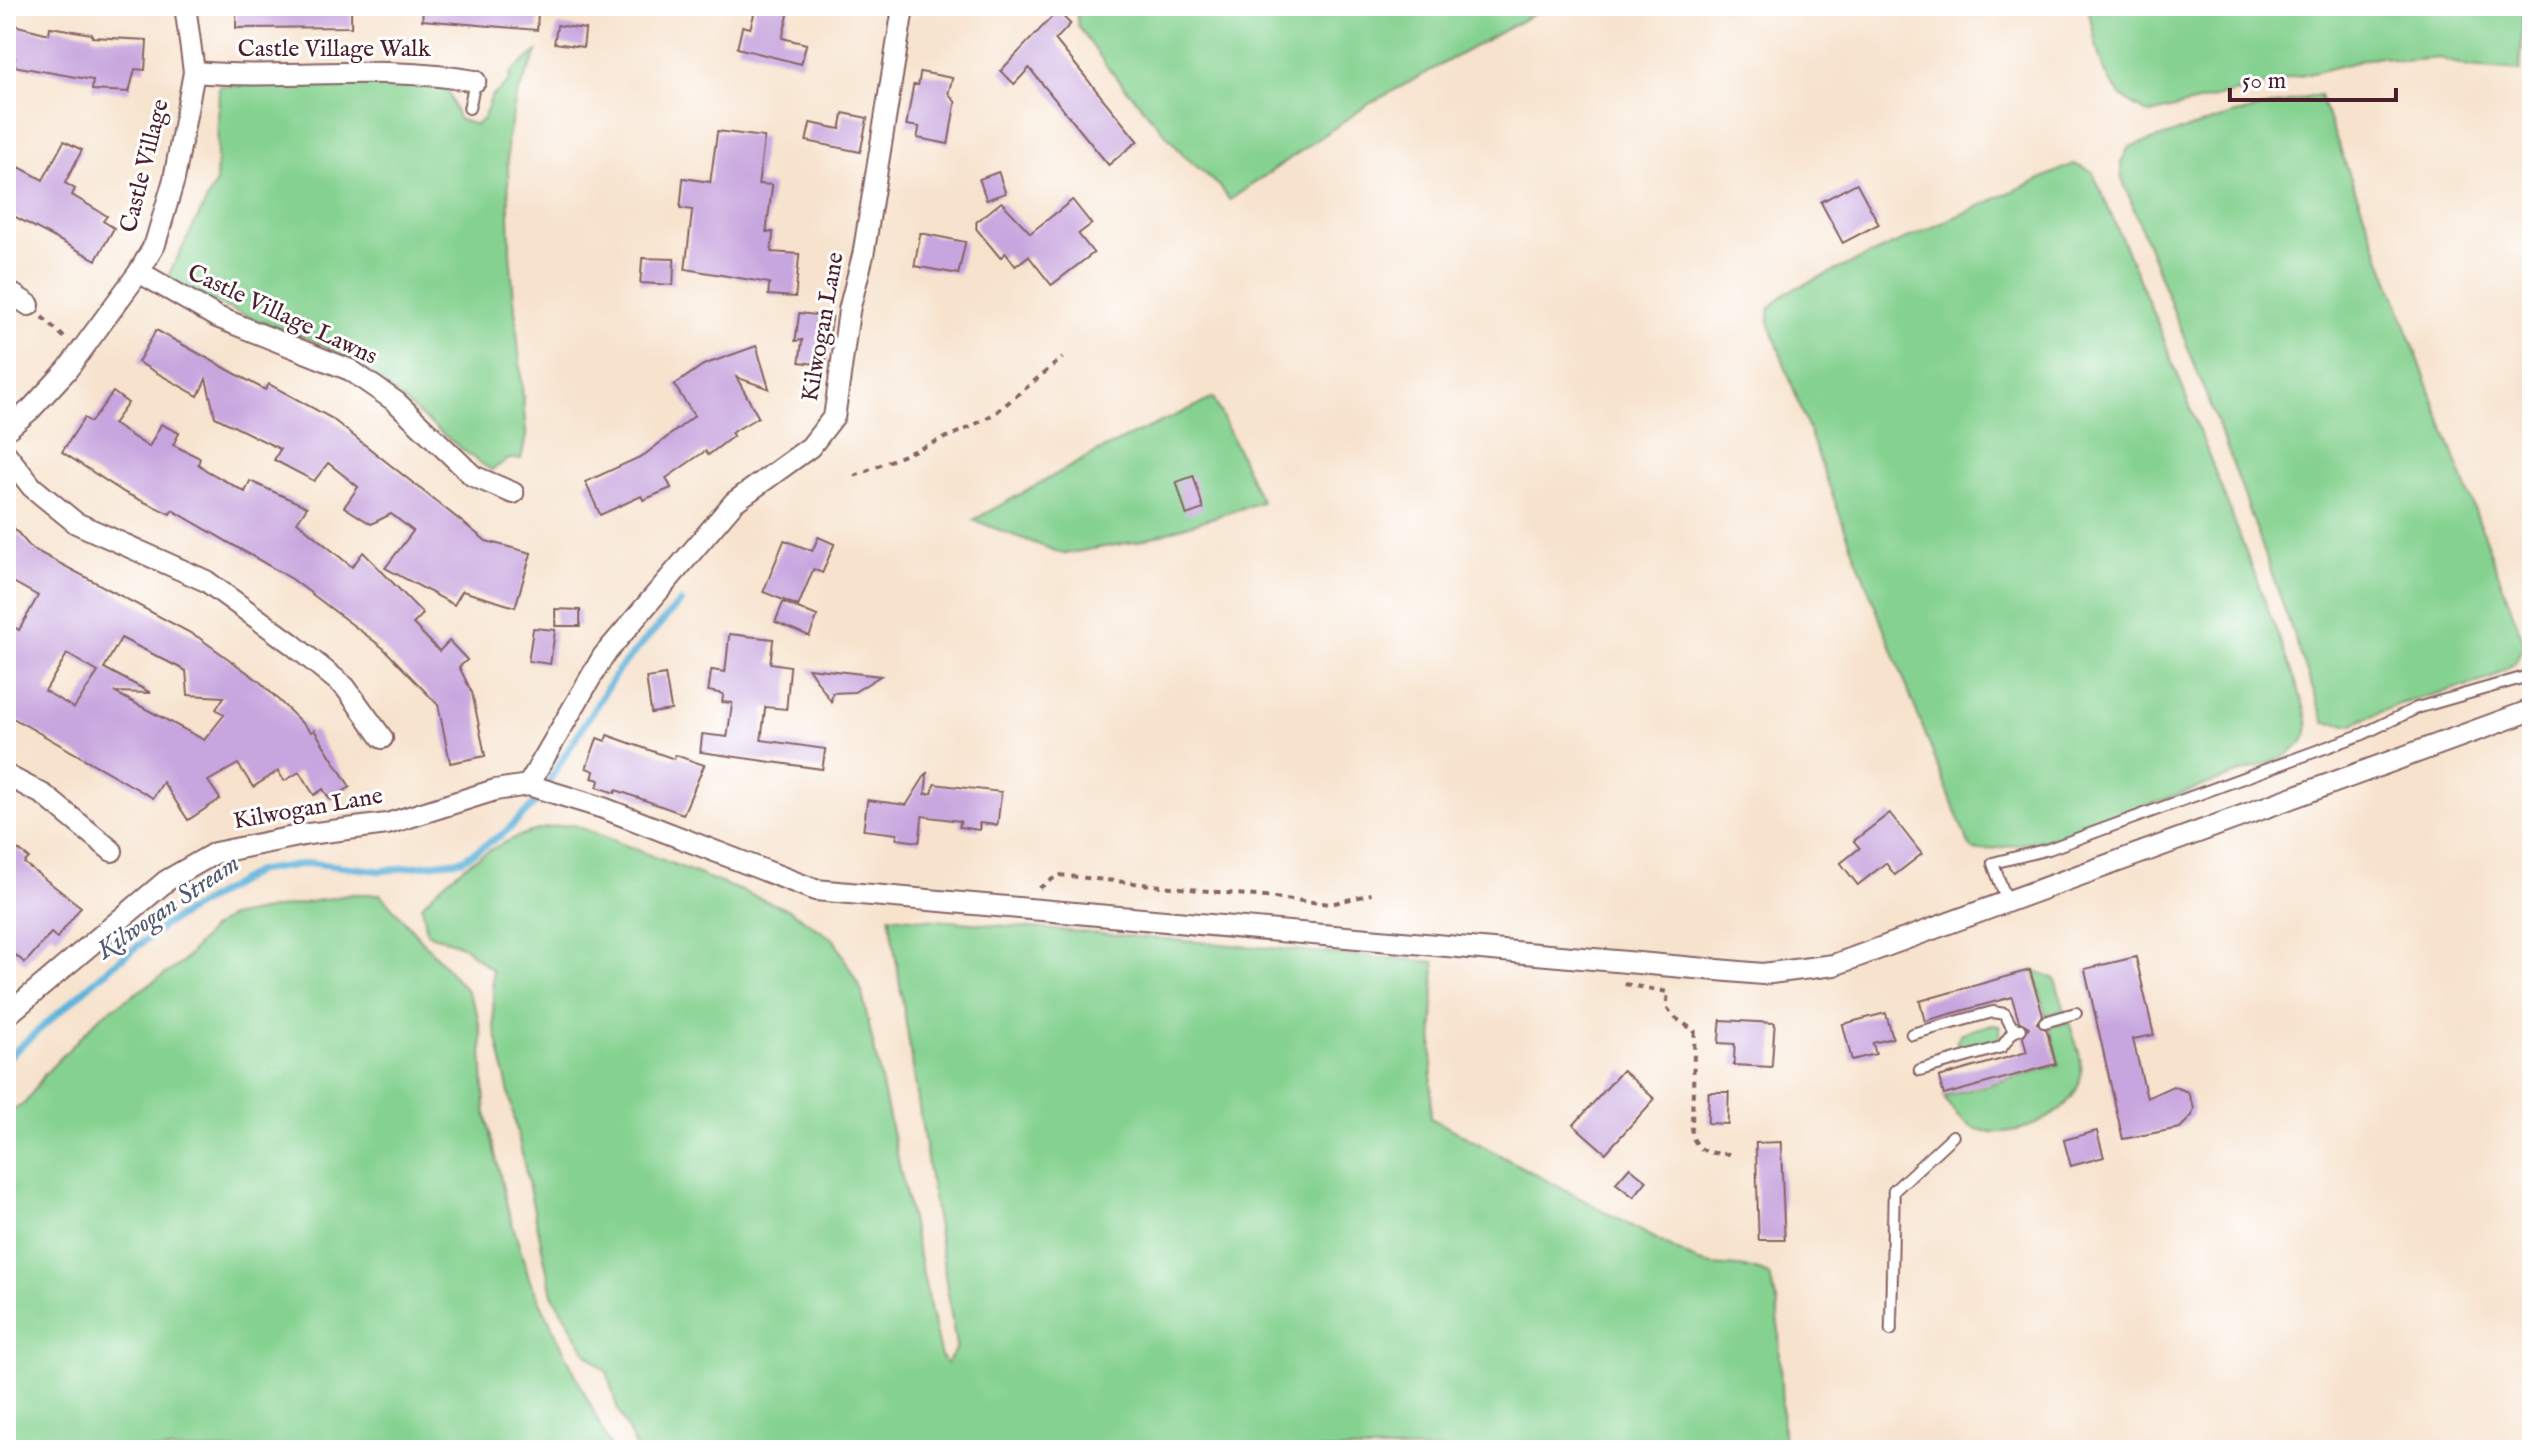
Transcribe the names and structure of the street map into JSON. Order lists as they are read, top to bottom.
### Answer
{
  "streets": {
    "street": [
      "Castle Village Walk",
      "Castle Village",
      "Castle Village Lawns",
      "Kilwogan Lane"
    ]
  },
  "crossings": [
    ["Castle Village Walk", "Castle Village"],
    ["Castle Village", "Castle Village Lawns"]
  ],
  "water": ["Kilwogan Stream"],
  "scale_bar": "50 m"
}
